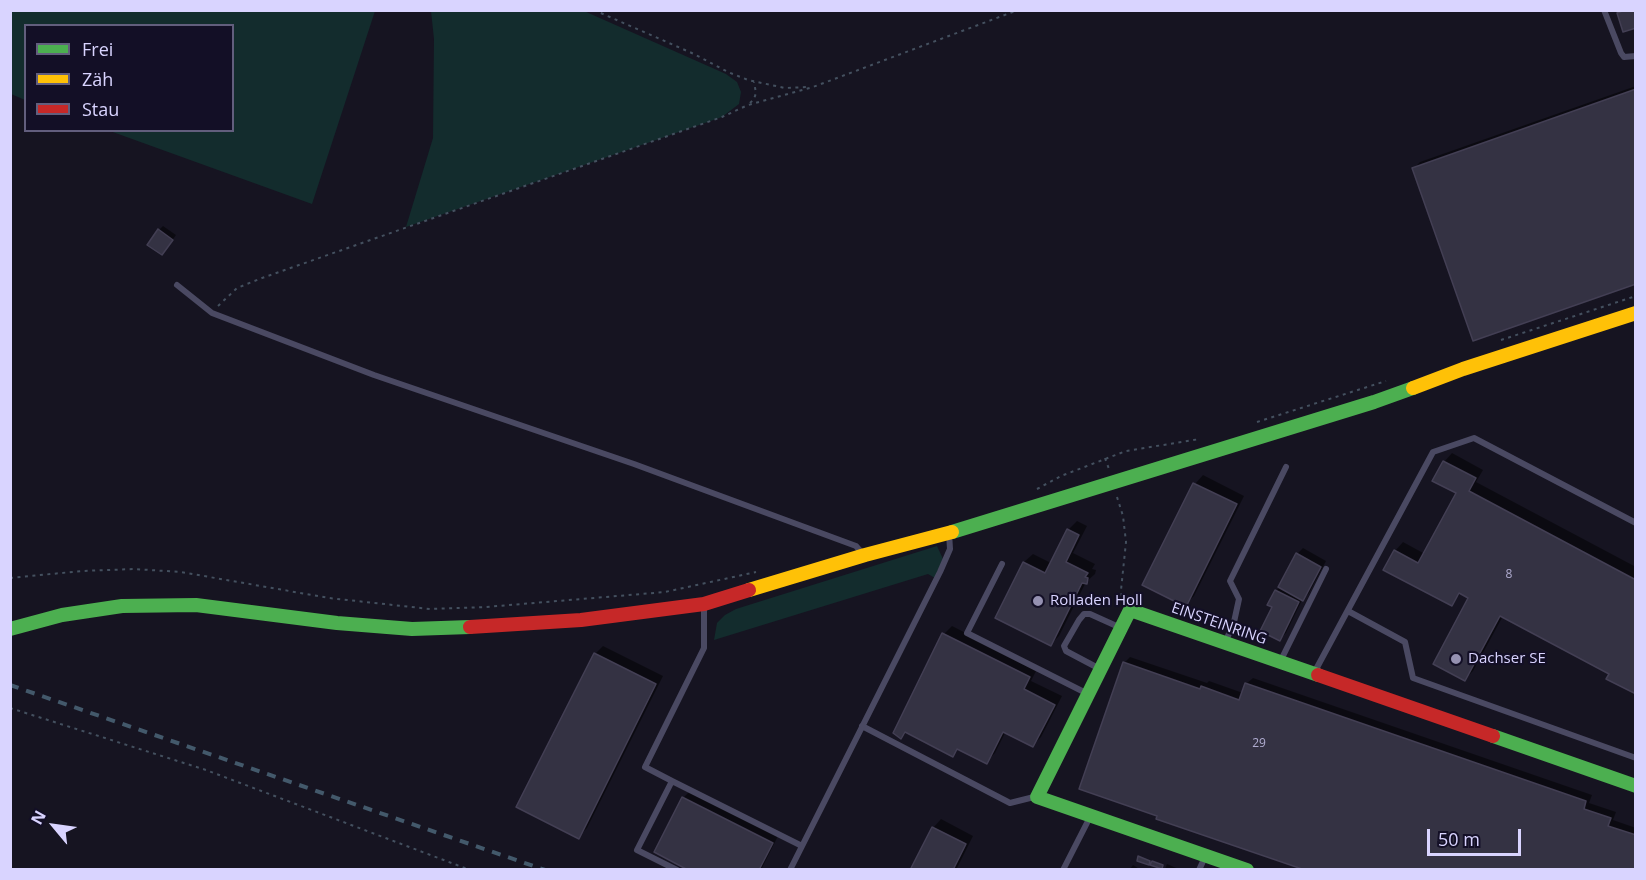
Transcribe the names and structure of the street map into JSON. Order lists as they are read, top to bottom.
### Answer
{
  "streets": {
    "street": ["EINSTEINRING"]
  },
  "places": ["Rolladen Holl", "Dachser SE"],
  "house_numbers": ["8", "29"],
  "legend": ["Frei", "Zäh", "Stau"],
  "scale_bar": "50 m",
  "north": "top left"
}
